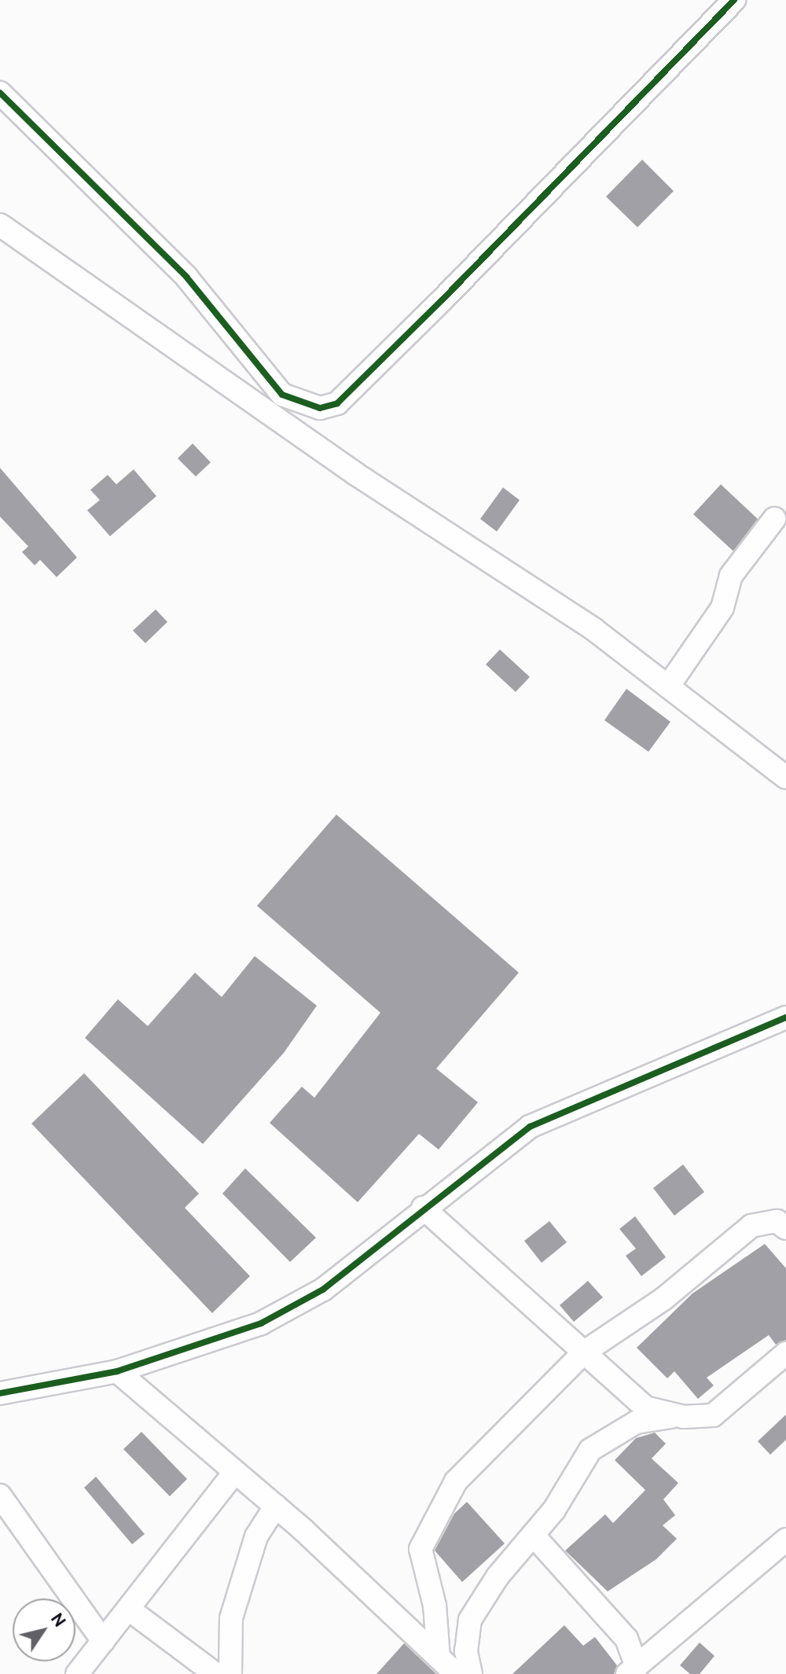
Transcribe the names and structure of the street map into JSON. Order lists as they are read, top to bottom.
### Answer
{
  "north": "top right"
}
